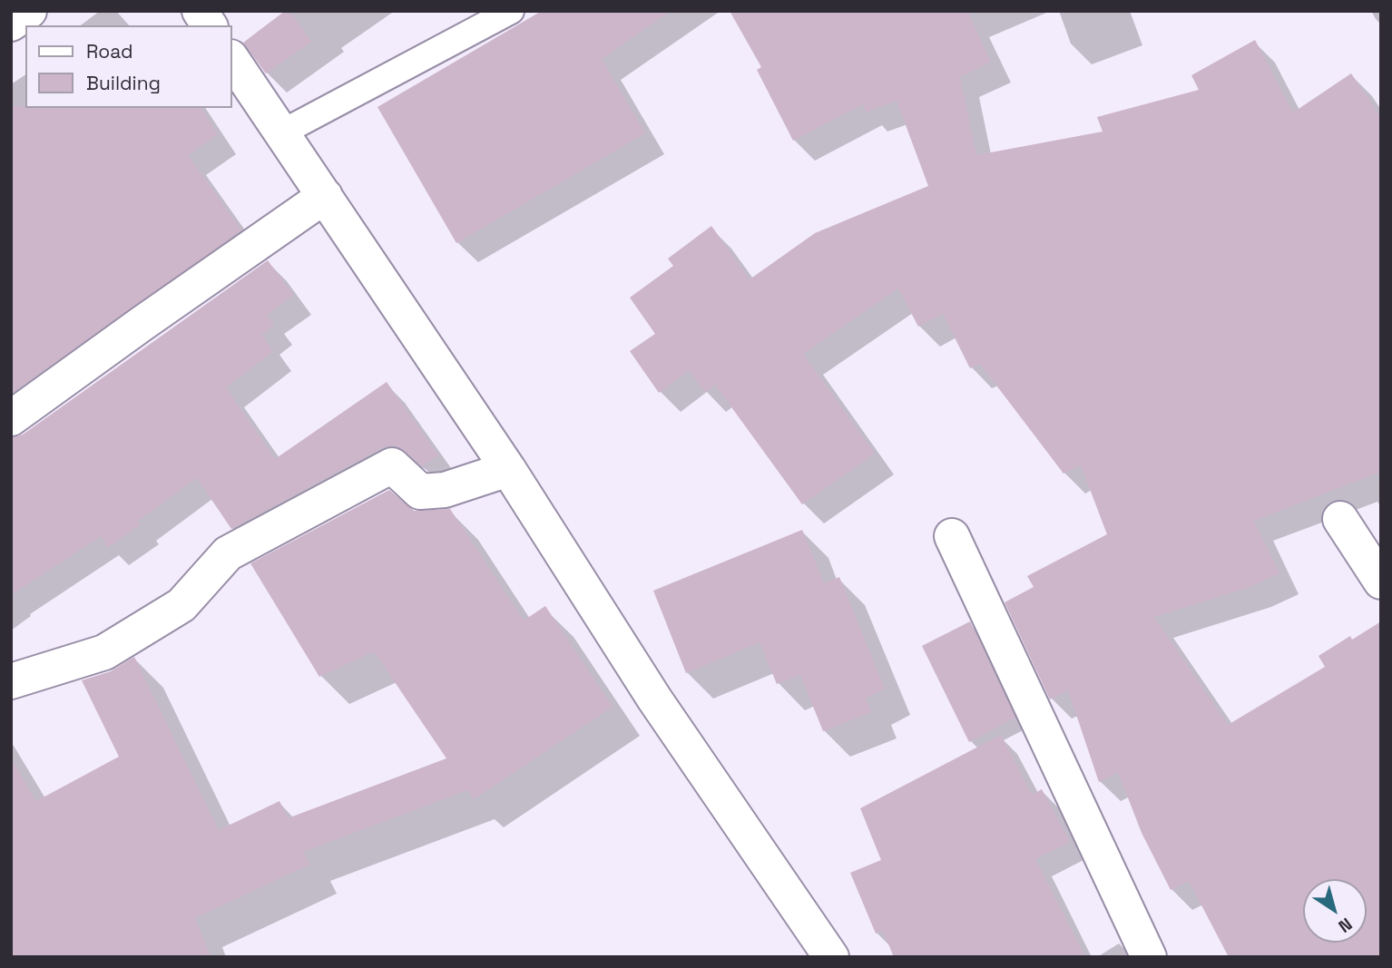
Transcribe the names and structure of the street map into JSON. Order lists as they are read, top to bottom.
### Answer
{
  "legend": ["Road", "Building"],
  "north": "bottom right"
}
